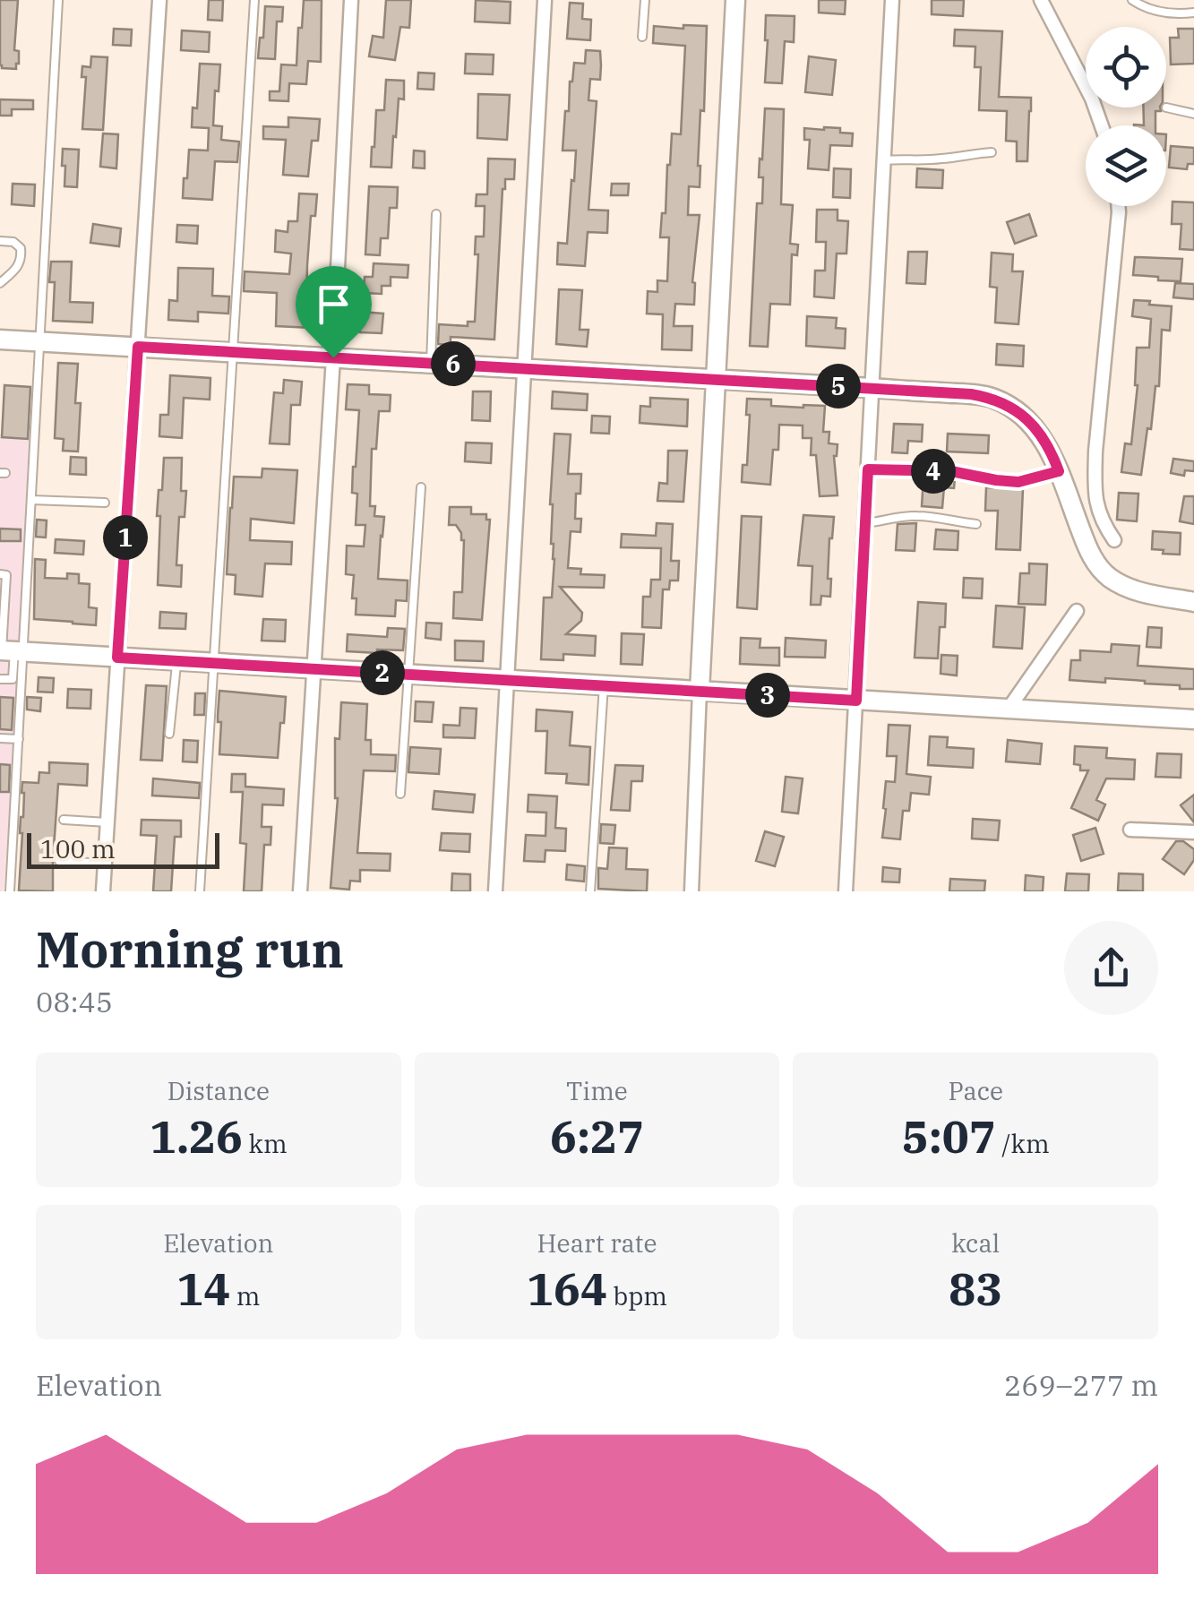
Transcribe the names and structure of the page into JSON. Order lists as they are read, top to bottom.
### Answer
{
  "scale_bar": "100 m",
  "page": {
    "pins": [
      "6",
      "5",
      "4",
      "1",
      "2",
      "3"
    ],
    "scale": "100 m",
    "heading": ["Morning run", "08:45"],
    "stats": [
      ["Distance", "1.26 km"],
      ["Time", "6:27"],
      ["Pace", "5:07 /km"],
      ["Elevation", "14 m"],
      ["Heart rate", "164 bpm"],
      ["kcal", "83"]
    ],
    "chart": ["Elevation", "269–277 m"]
  }
}
